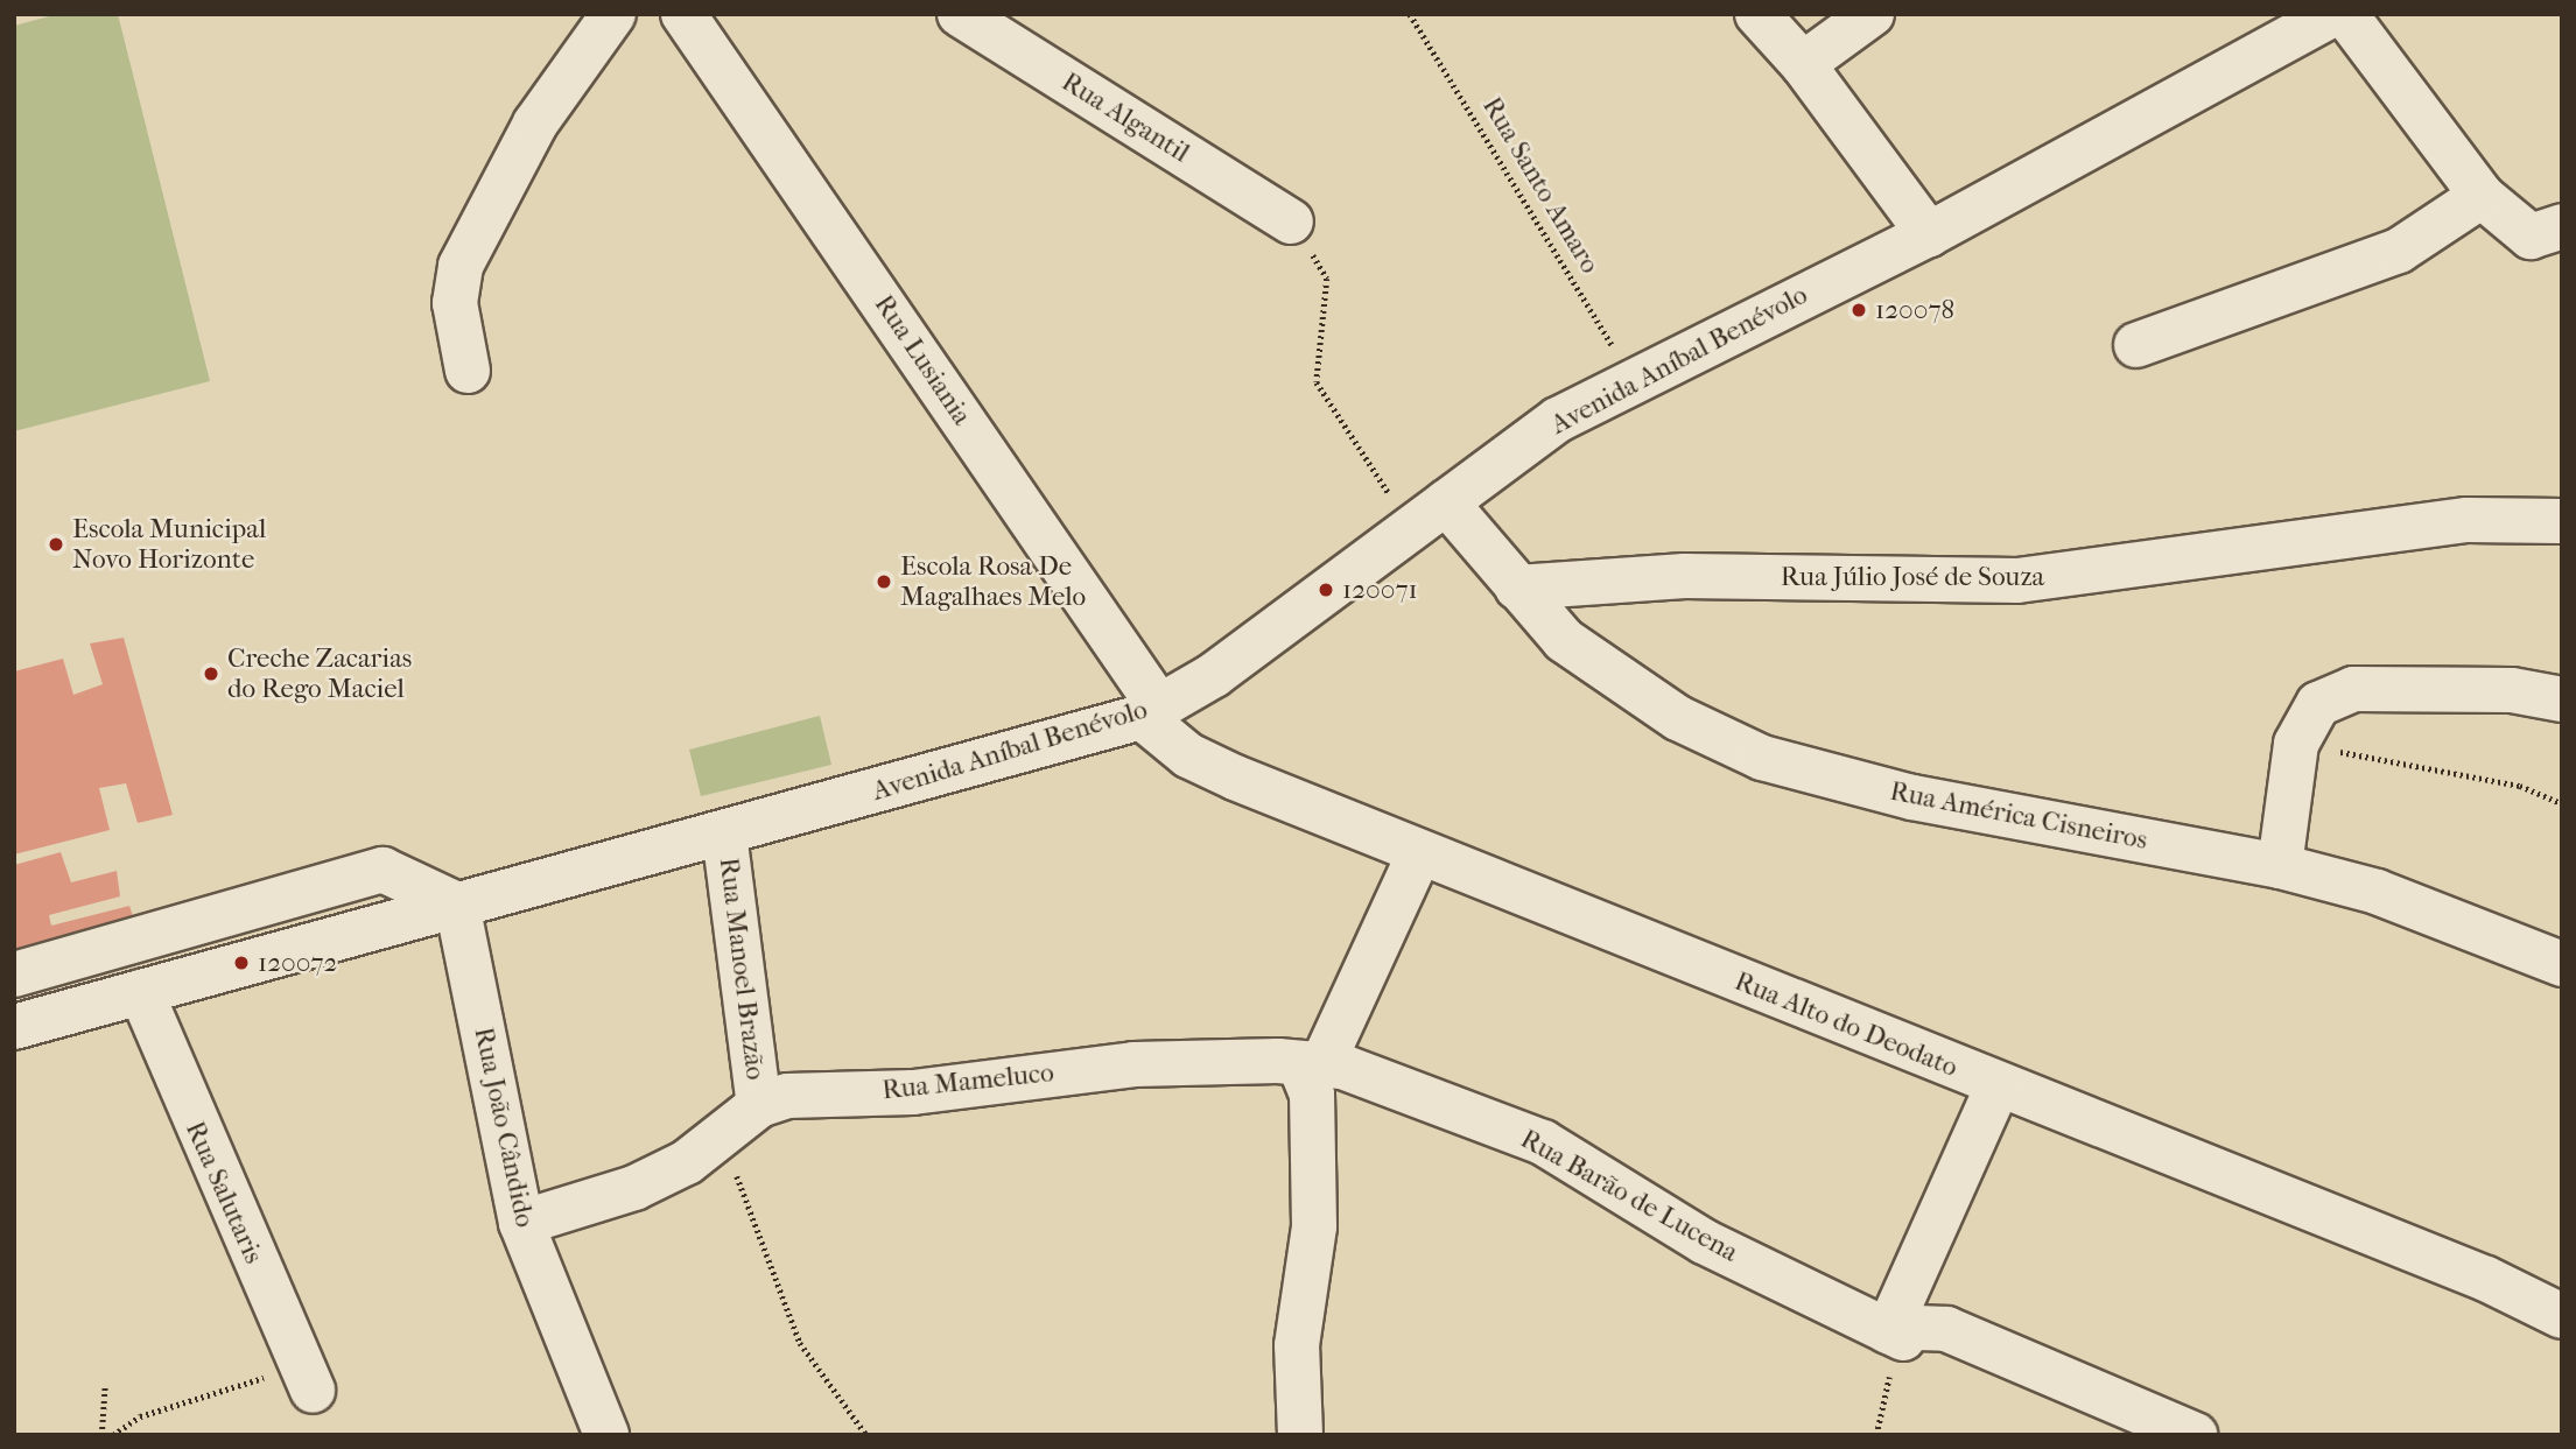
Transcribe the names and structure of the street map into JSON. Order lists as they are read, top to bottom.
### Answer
{
  "streets": {
    "street": [
      "Rua Algantil",
      "Rua Lusiania",
      "Avenida Aníbal Benévolo",
      "Rua Júlio José de Souza",
      "Rua América Cisneiros",
      "Rua Manoel Brazão",
      "Rua Alto do Deodato",
      "Rua Mameluco",
      "Rua João Cândido",
      "Rua Salutaris",
      "Rua Barão de Lucena"
    ],
    "path": ["Rua Santo Amaro"]
  },
  "crossings": [
    ["Rua Santo Amaro", "Avenida Aníbal Benévolo"],
    ["Rua Lusiania", "Avenida Aníbal Benévolo"],
    ["Rua Lusiania", "Rua Alto do Deodato"],
    ["Avenida Aníbal Benévolo", "Rua Manoel Brazão"],
    ["Avenida Aníbal Benévolo", "Rua Alto do Deodato"],
    ["Avenida Aníbal Benévolo", "Rua João Cândido"],
    ["Avenida Aníbal Benévolo", "Rua Salutaris"],
    ["Rua Júlio José de Souza", "Rua América Cisneiros"],
    ["Rua Manoel Brazão", "Rua Mameluco"],
    ["Rua Mameluco", "Rua Barão de Lucena"]
  ],
  "places": [
    "120078",
    "Escola Municipal Novo Horizonte",
    "Escola Rosa De Magalhaes Melo",
    "120071",
    "Creche Zacarias do Rego Maciel",
    "120072"
  ]
}
